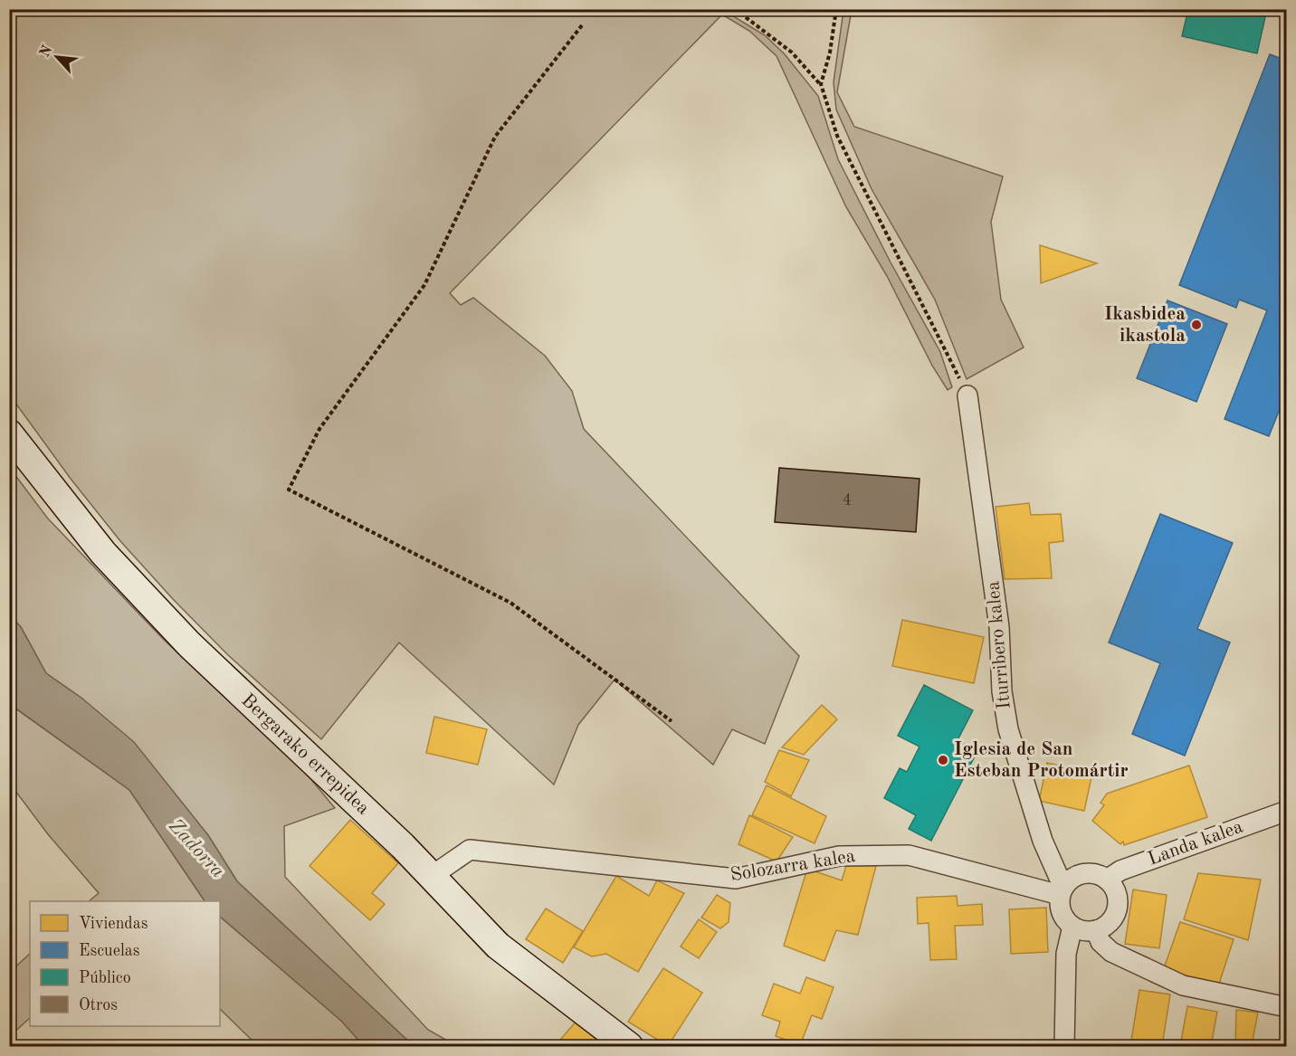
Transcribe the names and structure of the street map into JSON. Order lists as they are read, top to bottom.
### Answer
{
  "streets": {
    "street": [
      "Iturribero kalea",
      "Bergarako errepidea",
      "Landa kalea",
      "Solozarra kalea"
    ]
  },
  "crossings": [
    ["Iturribero kalea", "Landa kalea"],
    ["Iturribero kalea", "Solozarra kalea"],
    ["Bergarako errepidea", "Solozarra kalea"],
    ["Landa kalea", "Solozarra kalea"]
  ],
  "water": ["Zadorra"],
  "places": ["Ikasbidea ikastola", "Iglesia de San Esteban Protomártir"],
  "house_numbers": ["4"],
  "legend": [
    "Viviendas",
    "Escuelas",
    "Público",
    "Otros"
  ],
  "north": "top left"
}
